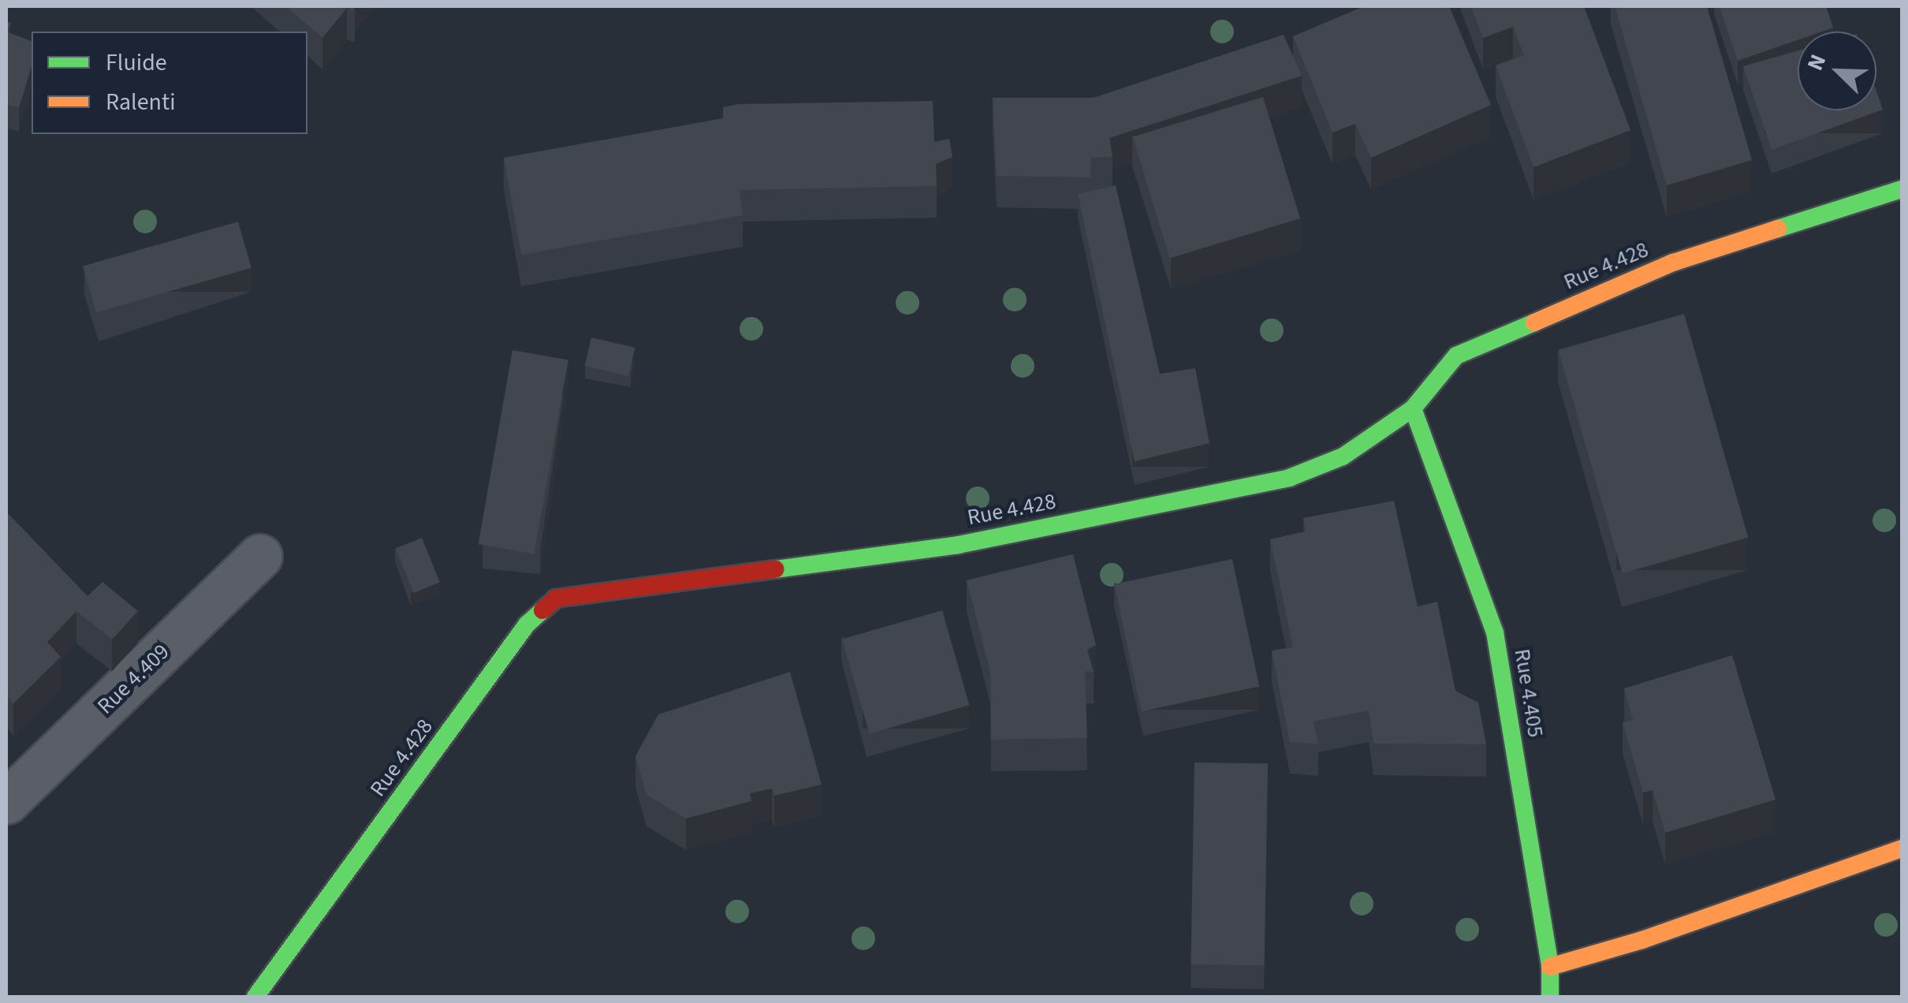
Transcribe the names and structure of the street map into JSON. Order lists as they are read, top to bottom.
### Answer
{
  "streets": {
    "street": ["Rue 4.428", "Rue 4.409", "Rue 4.405"]
  },
  "crossings": [
    ["Rue 4.428", "Rue 4.405"]
  ],
  "legend": ["Fluide", "Ralenti"],
  "north": "top left"
}
